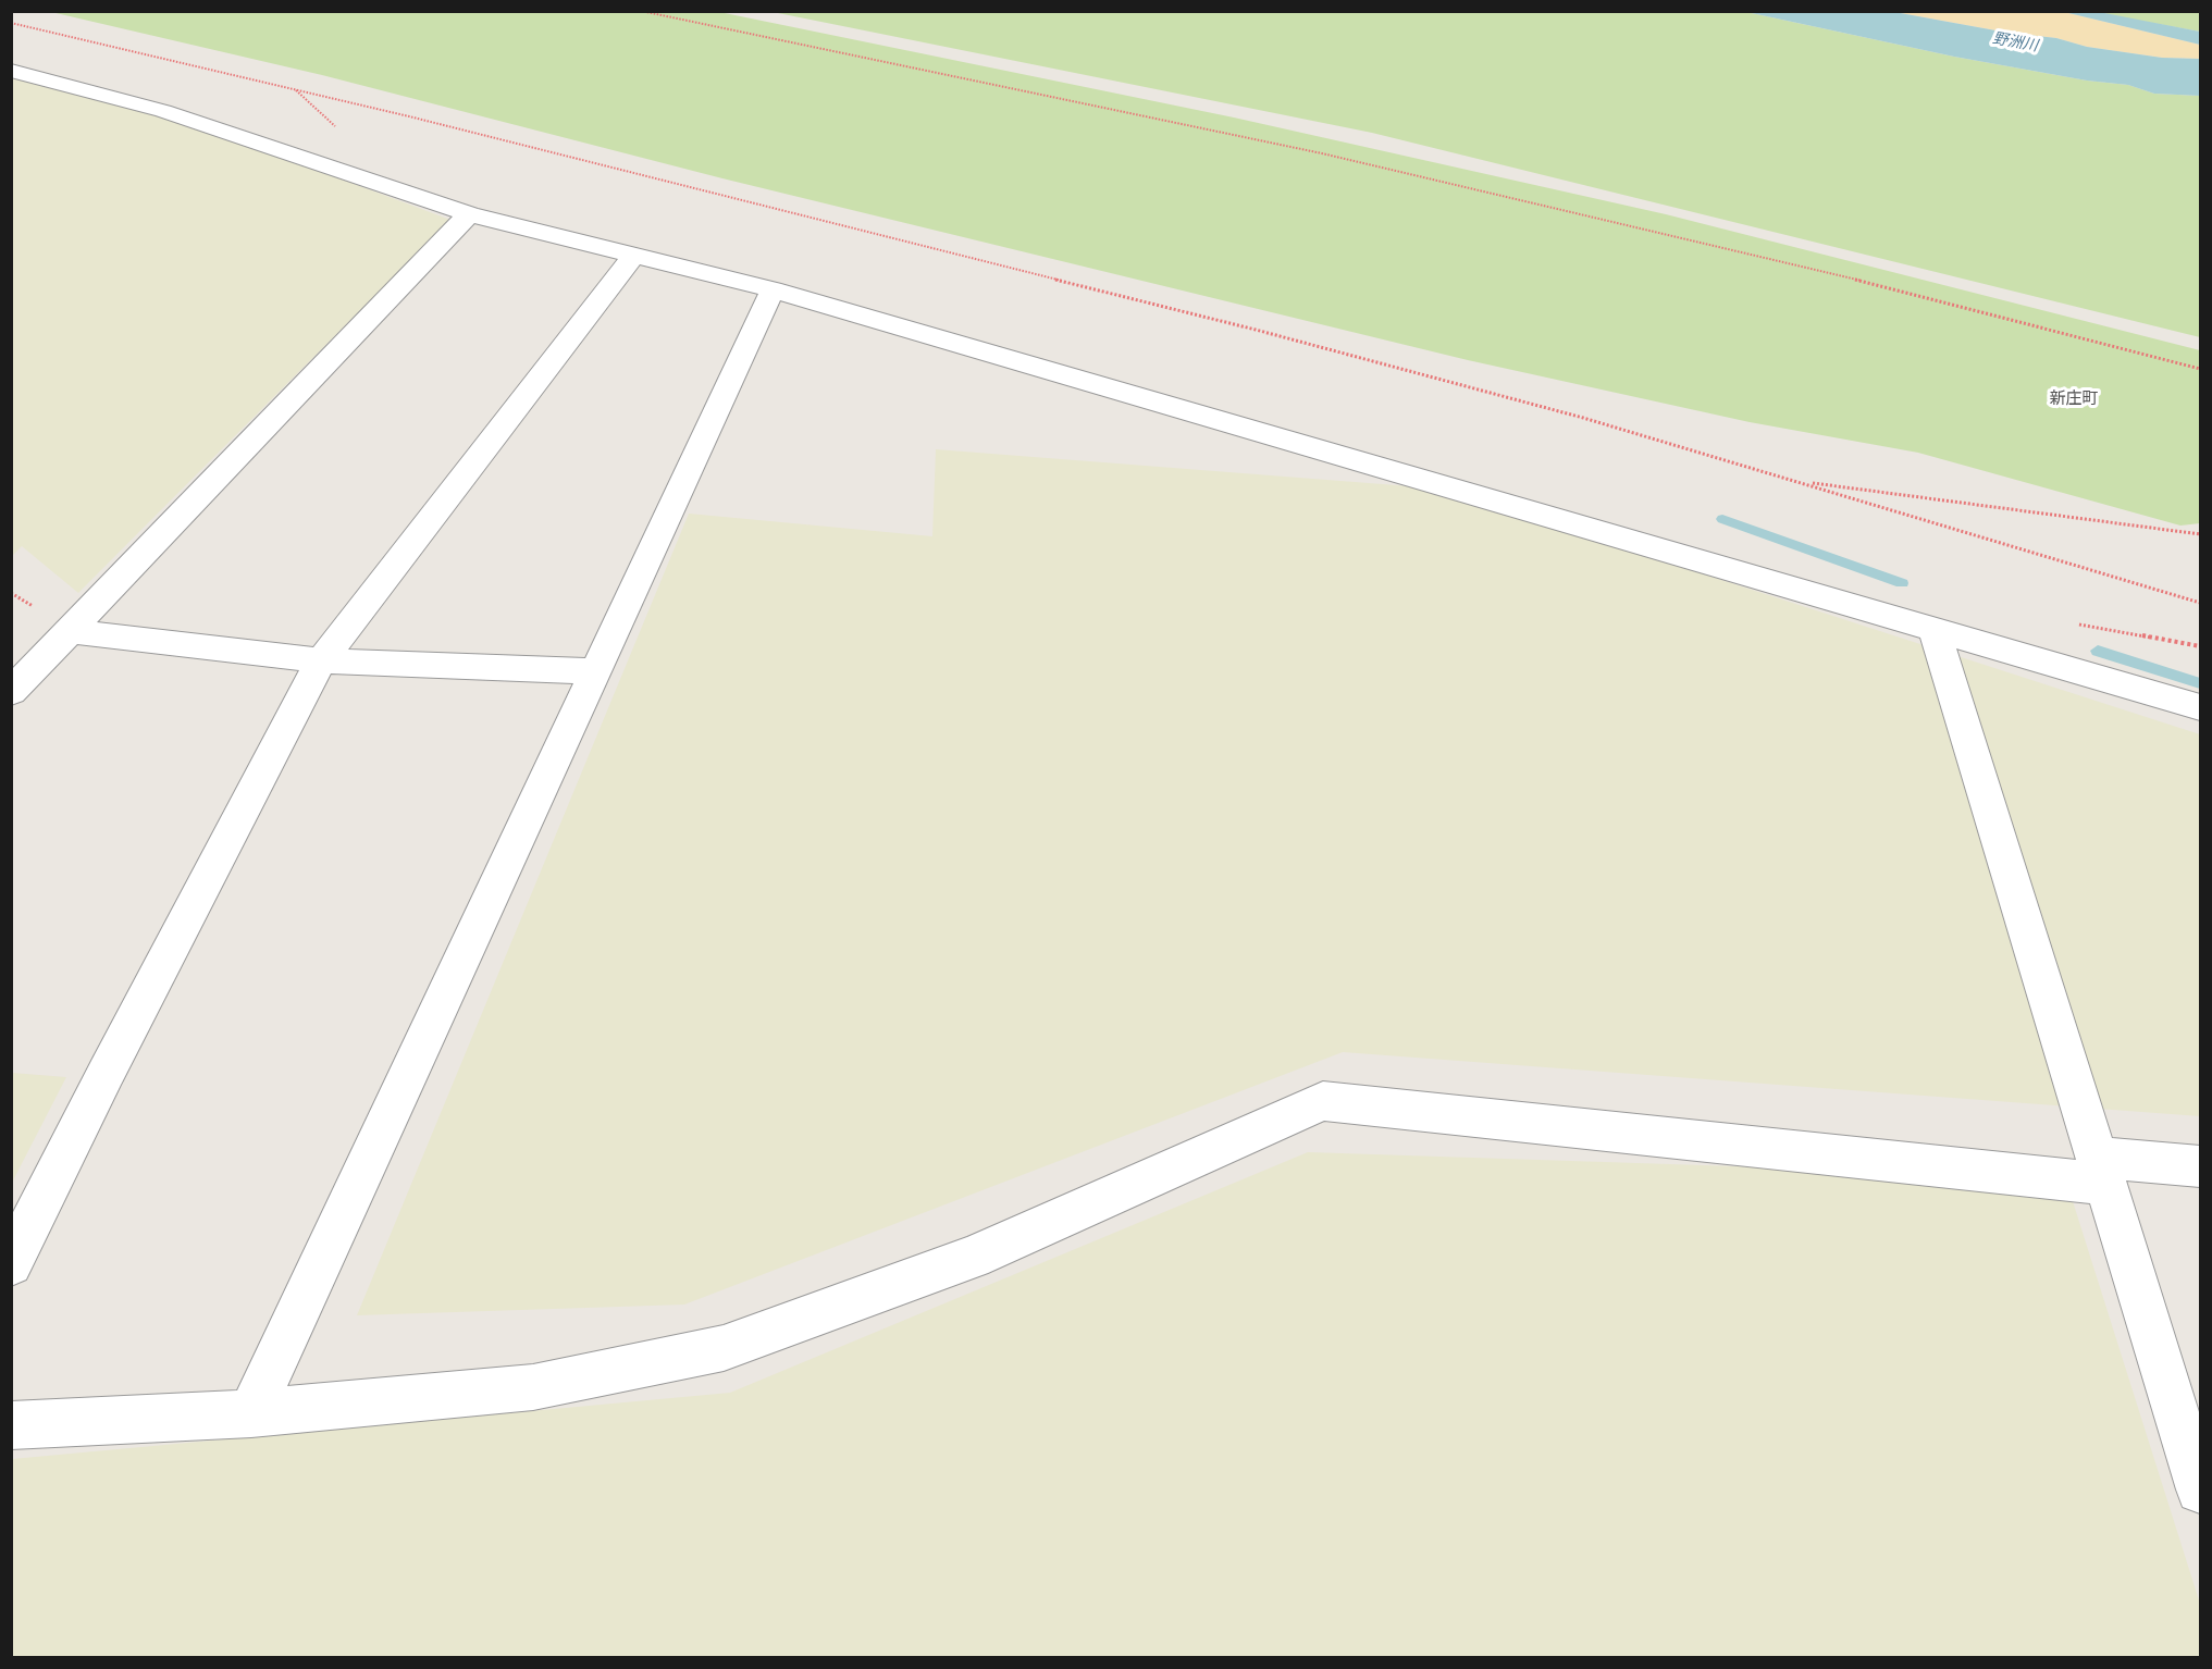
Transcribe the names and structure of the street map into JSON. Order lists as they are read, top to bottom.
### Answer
{
  "districts": ["新庄町"],
  "water": ["野洲川"]
}
